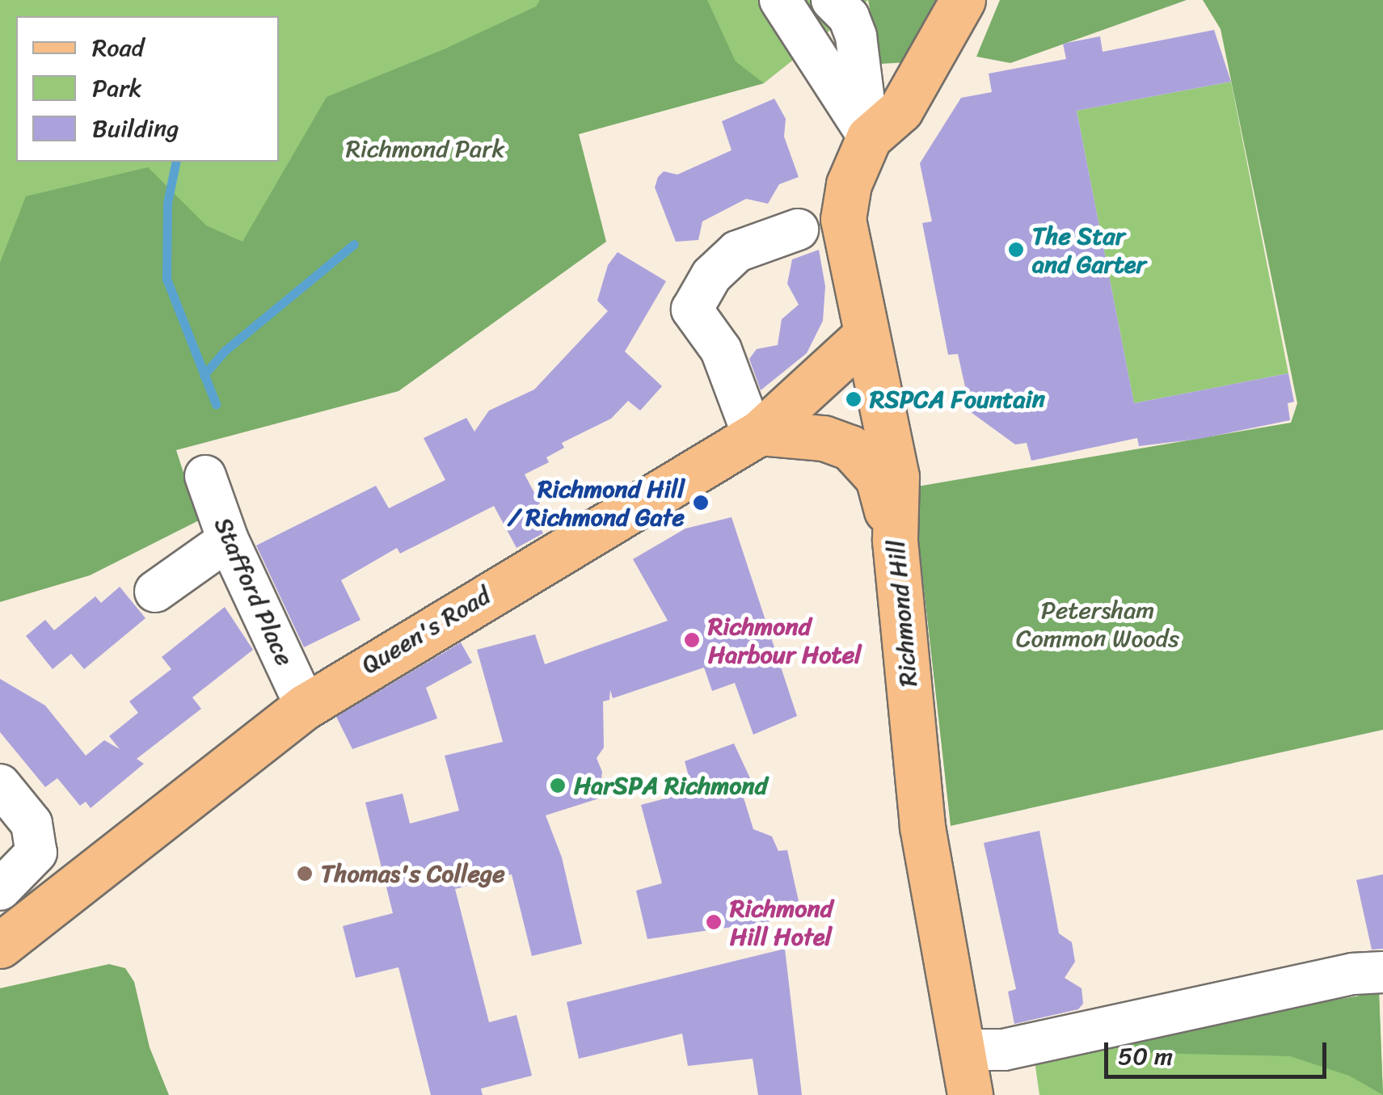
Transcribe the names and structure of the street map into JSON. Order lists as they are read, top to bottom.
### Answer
{
  "streets": {
    "main road": ["Richmond Hill", "Queen's Road"],
    "street": ["Stafford Place"]
  },
  "crossings": [
    ["Stafford Place", "Queen's Road"],
    ["Richmond Hill", "Queen's Road"]
  ],
  "parks": ["Richmond Park", "Petersham Common Woods"],
  "places": [
    "The Star and Garter",
    "RSPCA Fountain",
    "Richmond Hill / Richmond Gate",
    "Richmond Harbour Hotel",
    "HarSPA Richmond",
    "Thomas's College",
    "Richmond Hill Hotel"
  ],
  "legend": ["Road", "Park", "Building"],
  "scale_bar": "50 m"
}
